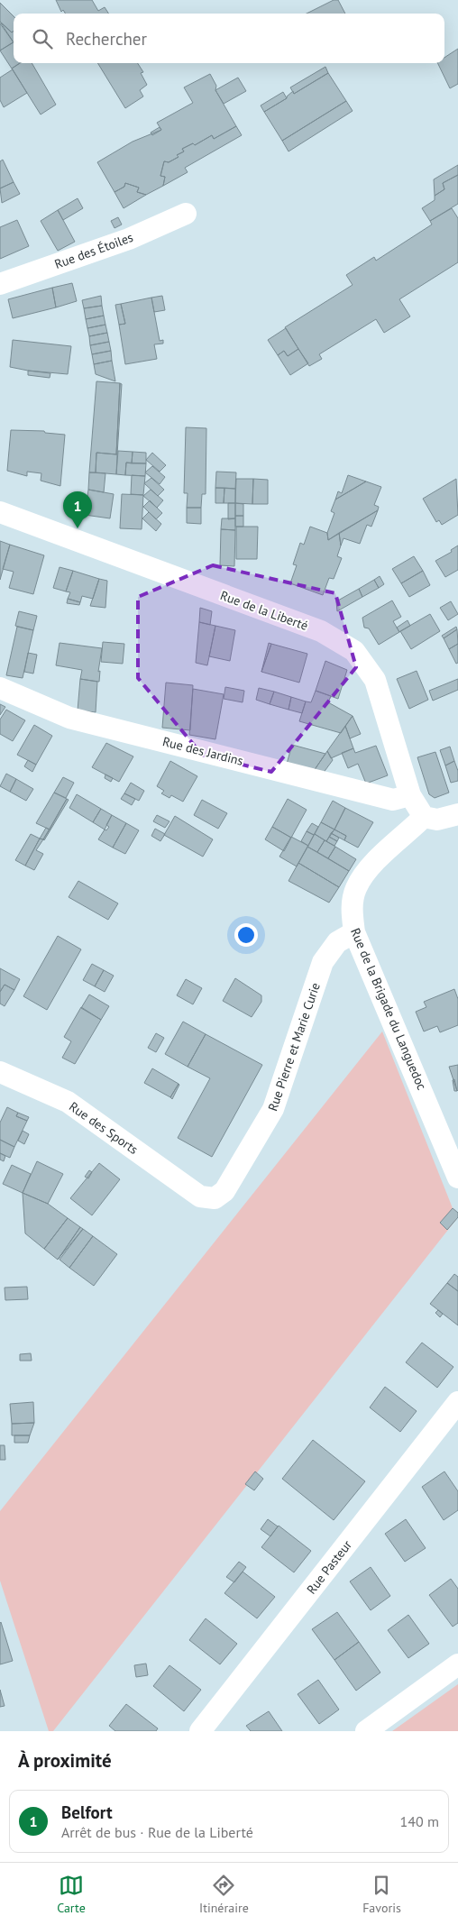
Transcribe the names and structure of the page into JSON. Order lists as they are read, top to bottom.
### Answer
{
  "streets": {
    "street": [
      "Rue des Étoiles",
      "Rue de la Liberté",
      "Rue des Jardins",
      "Rue de la Brigade du Languedoc",
      "Rue Pierre et Marie Curie",
      "Rue des Sports",
      "Rue Pasteur"
    ]
  },
  "crossings": [
    ["Rue de la Liberté", "Rue des Jardins"],
    ["Rue de la Liberté", "Rue de la Brigade du Languedoc"],
    ["Rue de la Brigade du Languedoc", "Rue Pierre et Marie Curie"],
    ["Rue Pierre et Marie Curie", "Rue des Sports"]
  ],
  "page": {
    "search": "Rechercher",
    "pins": "1",
    "heading": "À proximité",
    "list": [
      {
        "mark": "1",
        "name": "Belfort",
        "note": "Arrêt de bus · Rue de la Liberté",
        "value": "140 m"
      }
    ],
    "nav": ["Carte", "Itinéraire", "Favoris"]
  }
}
